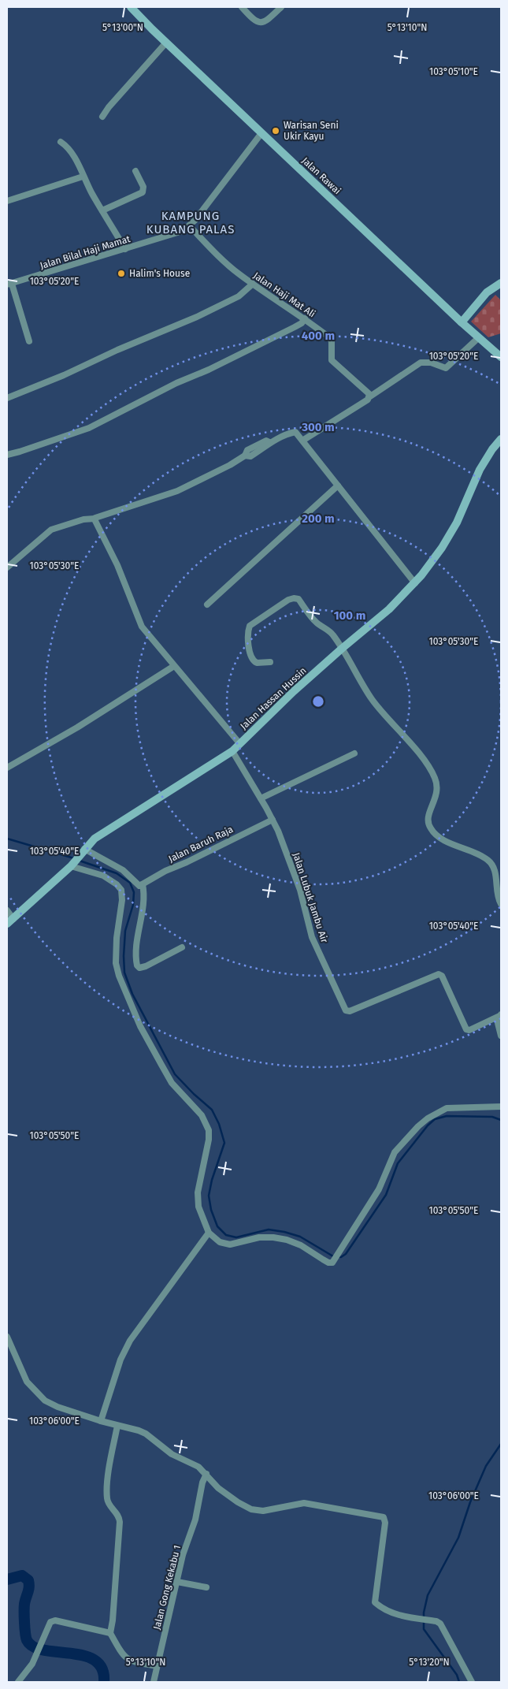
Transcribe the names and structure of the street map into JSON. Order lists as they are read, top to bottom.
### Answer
{
  "streets": {
    "street": [
      "Jalan Rawai",
      "Jalan Bilal Haji Mamat",
      "Jalan Haji Mat Ali",
      "Jalan Hassan Hussin",
      "Jalan Baruh Raja",
      "Jalan Lubuk Jambu Air",
      "Jalan Gong Kekabu 1"
    ]
  },
  "crossings": [
    ["Jalan Rawai", "Jalan Bilal Haji Mamat"],
    ["Jalan Bilal Haji Mamat", "Jalan Haji Mat Ali"],
    ["Jalan Hassan Hussin", "Jalan Lubuk Jambu Air"],
    ["Jalan Baruh Raja", "Jalan Lubuk Jambu Air"]
  ],
  "districts": ["KAMPUNG KUBANG PALAS"],
  "places": ["Warisan Seni Ukir Kayu", "Halim's House"],
  "coordinates": [
    "5°13'00\"N",
    "5°13'10\"N",
    "103°05'10\"E",
    "103°05'20\"E",
    "103°05'30\"E",
    "103°05'40\"E",
    "103°05'50\"E",
    "103°06'00\"E",
    "5°13'20\"N"
  ],
  "rings": [
    "400 m",
    "300 m",
    "200 m",
    "100 m"
  ]
}
